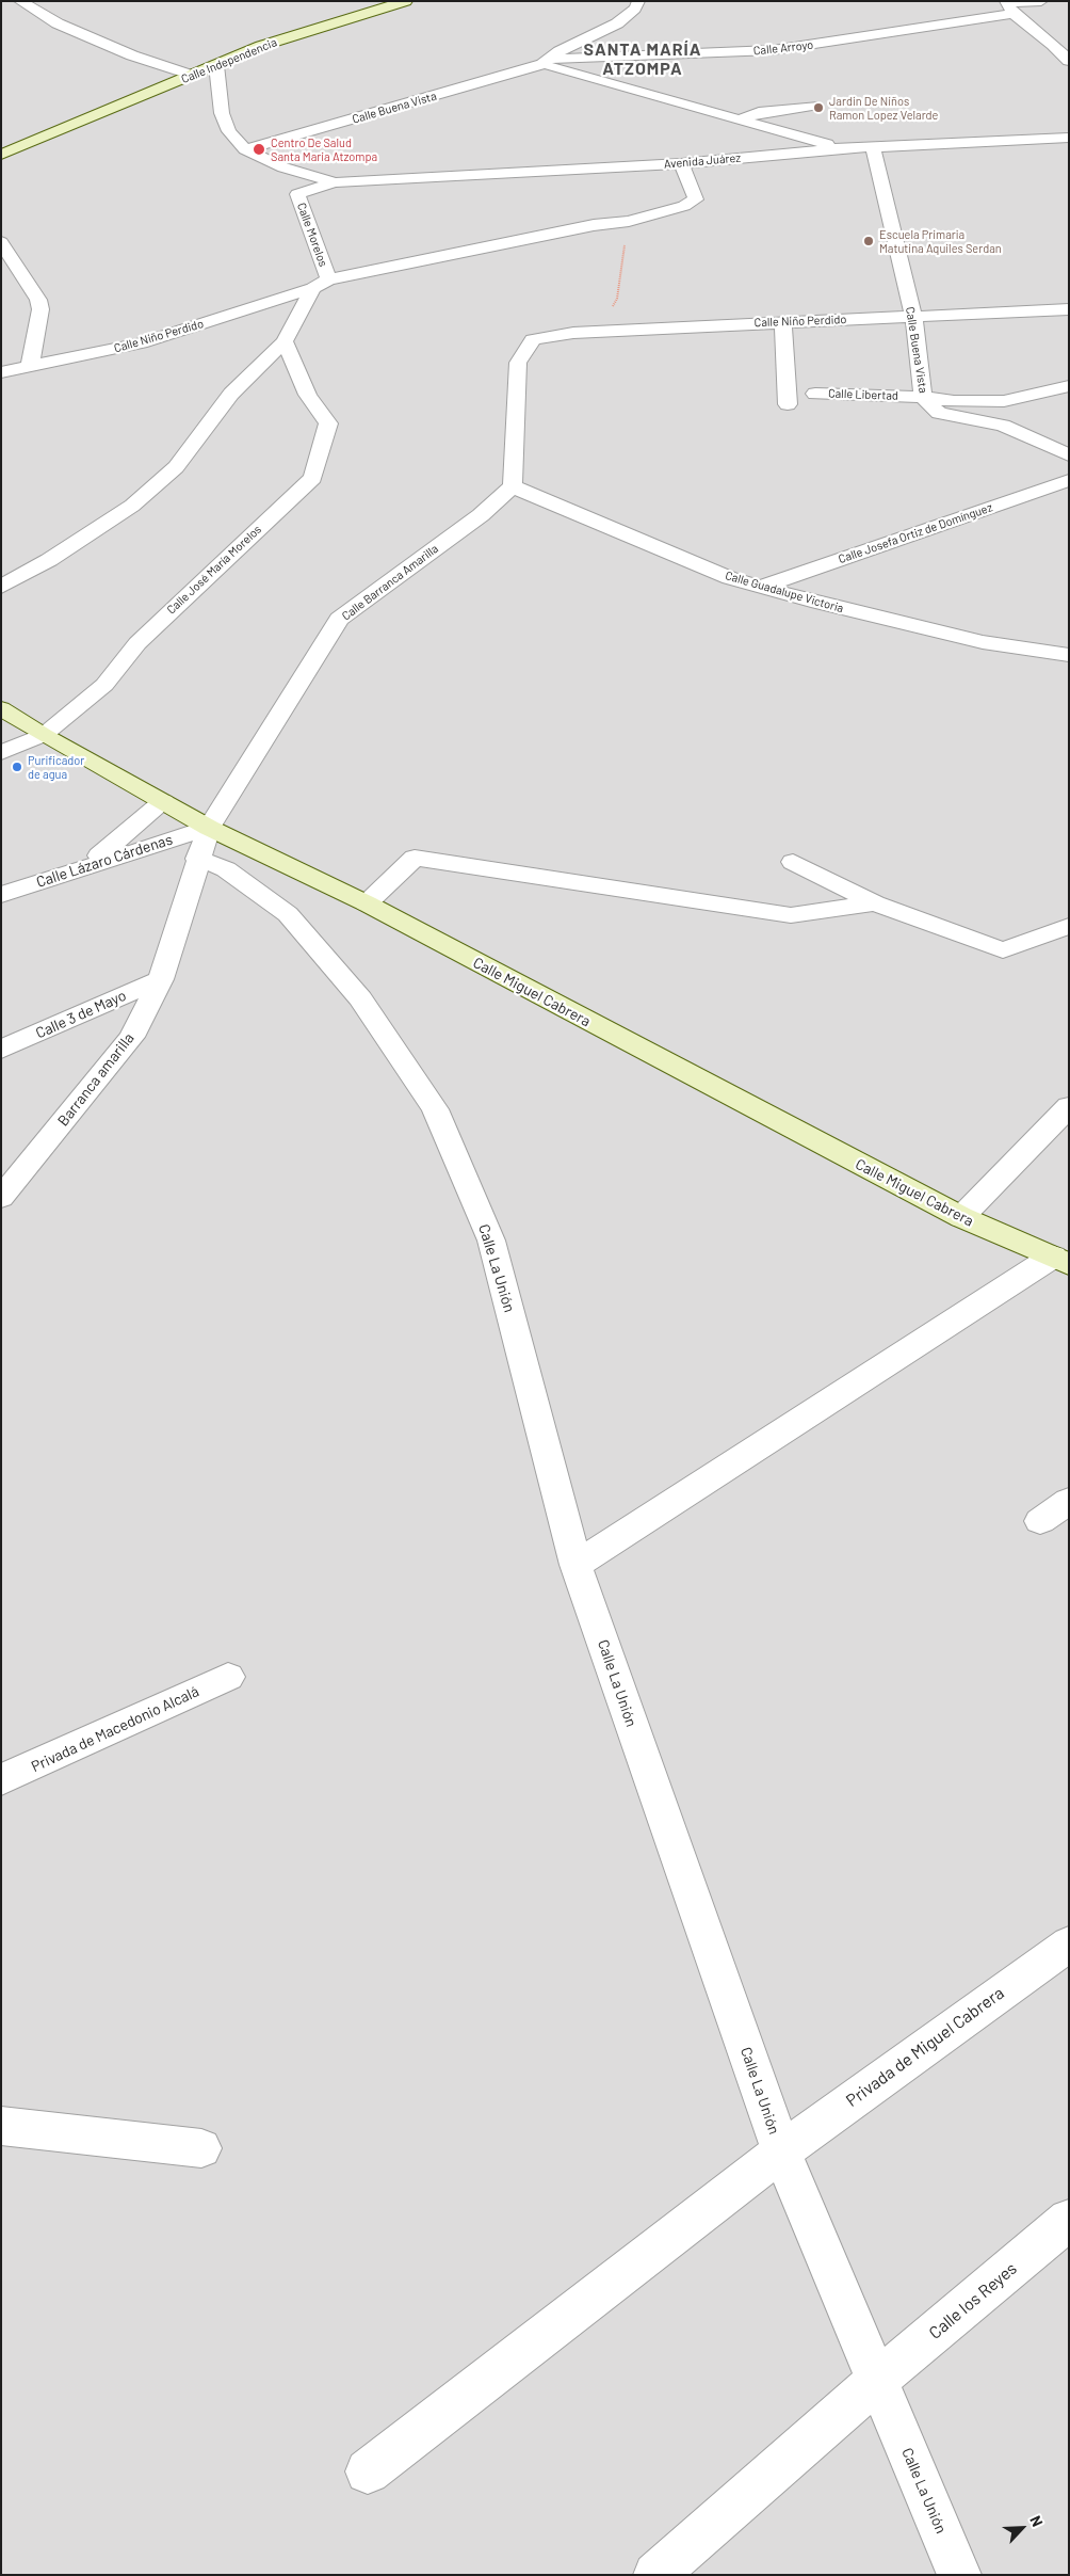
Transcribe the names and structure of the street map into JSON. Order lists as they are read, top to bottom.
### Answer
{
  "streets": {
    "street": [
      "Calle Arroyo",
      "Calle Independencia",
      "Calle Buena Vista",
      "Avenida Juárez",
      "Calle Morelos",
      "Calle Niño Perdido",
      "Calle Libertad",
      "Calle Josefa Ortiz de Domínguez",
      "Calle José María Morelos",
      "Calle Barranca Amarilla",
      "Calle Guadalupe Victoria",
      "Calle Lázaro Cárdenas",
      "Calle Miguel Cabrera",
      "Calle 3 de Mayo",
      "Barranca amarilla",
      "Calle La Unión",
      "Privada de Macedonio Alcalá",
      "Privada de Miguel Cabrera",
      "Calle los Reyes"
    ]
  },
  "crossings": [
    ["Calle Arroyo", "Calle Buena Vista"],
    ["Calle Buena Vista", "Avenida Juárez"],
    ["Calle Buena Vista", "Calle Niño Perdido"],
    ["Calle Buena Vista", "Calle Libertad"],
    ["Avenida Juárez", "Calle Morelos"],
    ["Avenida Juárez", "Calle Niño Perdido"],
    ["Calle Morelos", "Calle Niño Perdido"],
    ["Calle Niño Perdido", "Calle Barranca Amarilla"],
    ["Calle Niño Perdido", "Calle Guadalupe Victoria"],
    ["Calle Josefa Ortiz de Domínguez", "Calle Guadalupe Victoria"],
    ["Calle José María Morelos", "Calle Miguel Cabrera"],
    ["Calle Barranca Amarilla", "Calle Guadalupe Victoria"],
    ["Calle Barranca Amarilla", "Calle Lázaro Cárdenas"],
    ["Calle Barranca Amarilla", "Calle Miguel Cabrera"],
    ["Calle Barranca Amarilla", "Barranca amarilla"],
    ["Calle Lázaro Cárdenas", "Calle Miguel Cabrera"],
    ["Calle Lázaro Cárdenas", "Barranca amarilla"],
    ["Calle Miguel Cabrera", "Barranca amarilla"],
    ["Calle 3 de Mayo", "Barranca amarilla"],
    ["Barranca amarilla", "Calle La Unión"],
    ["Calle La Unión", "Privada de Miguel Cabrera"],
    ["Calle La Unión", "Calle los Reyes"]
  ],
  "districts": ["SANTA MARÍA ATZOMPA"],
  "places": [
    "Jardin De Niños Ramon Lopez Velarde",
    "Centro De Salud Santa Maria Atzompa",
    "Escuela Primaria Matutina Aquiles Serdan",
    "Purificador de agua"
  ],
  "north": "top right"
}
